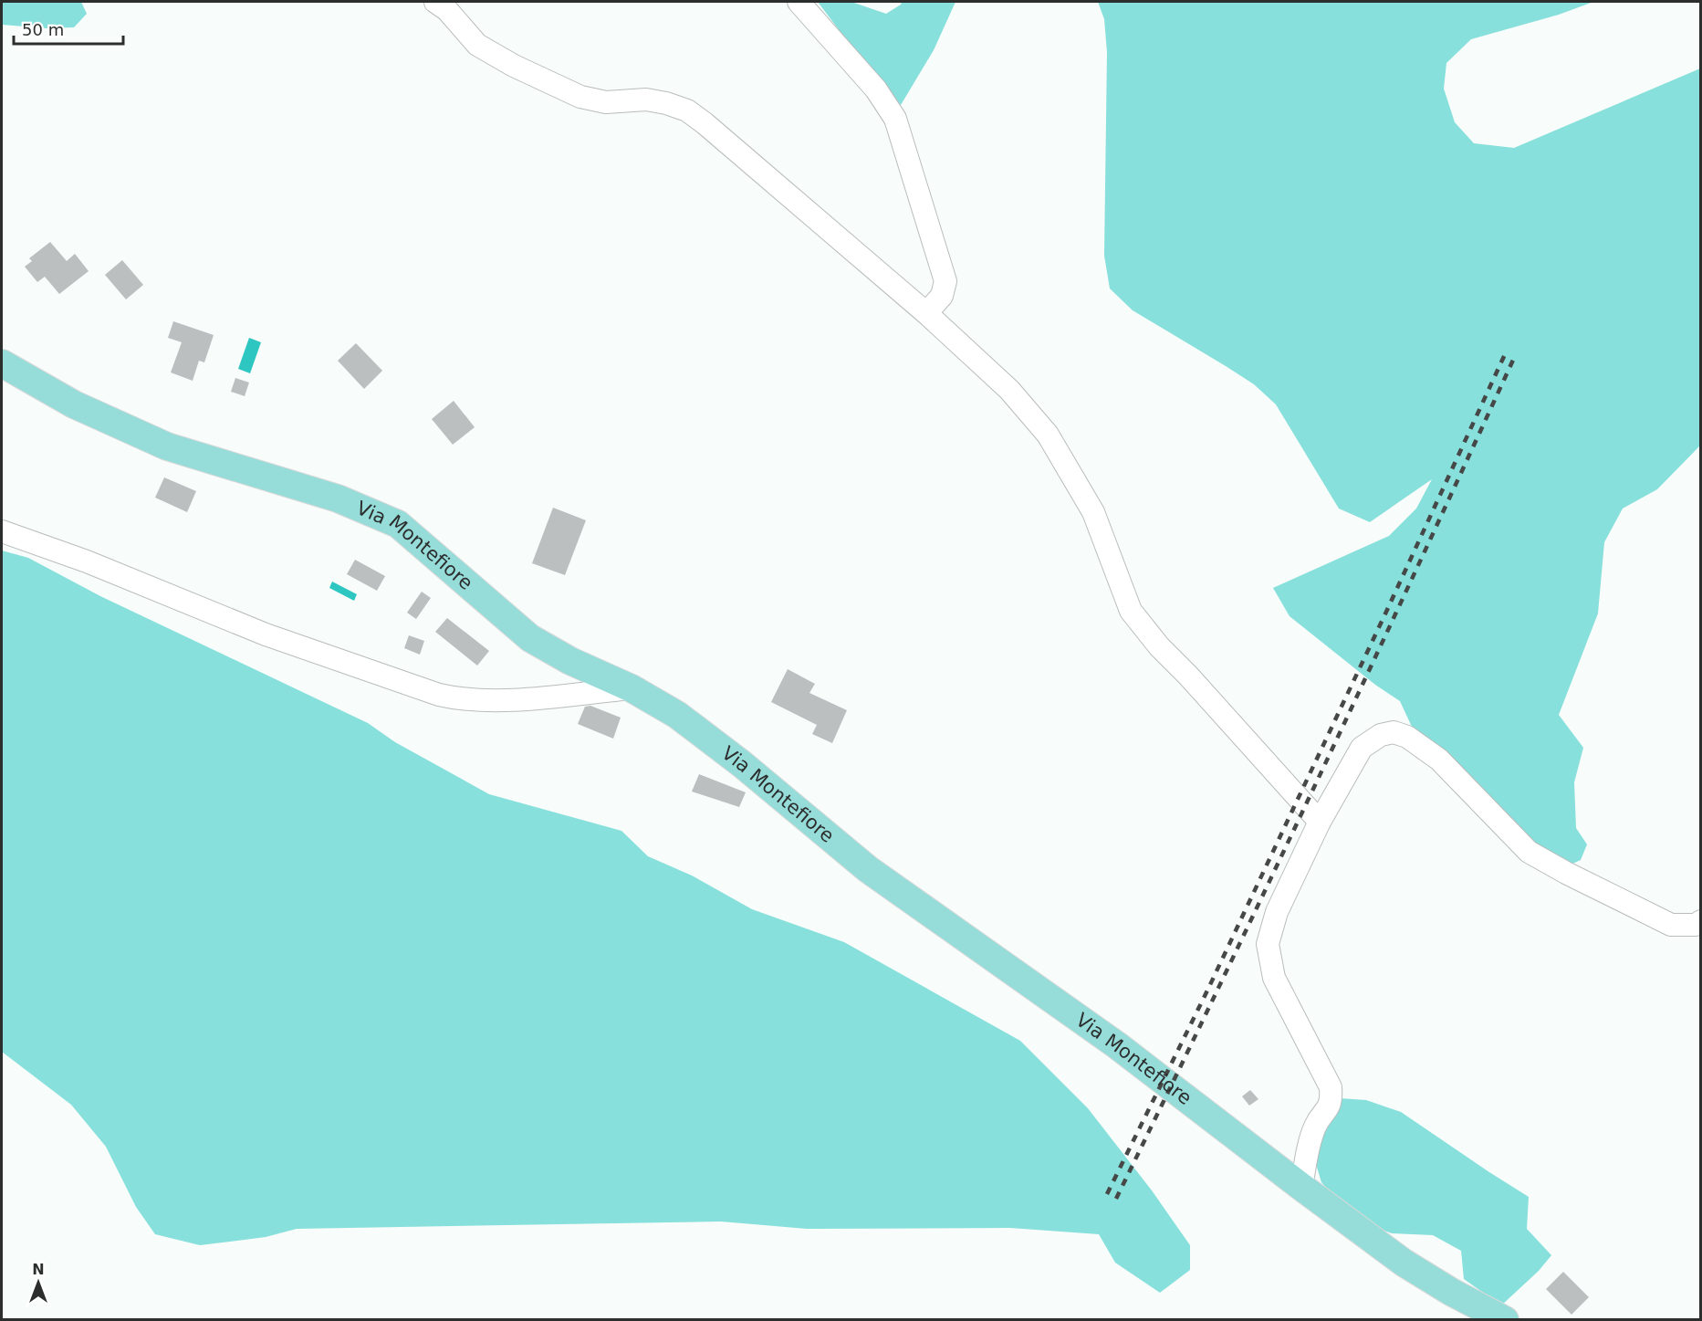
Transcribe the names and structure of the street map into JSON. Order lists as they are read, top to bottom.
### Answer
{
  "streets": {
    "main road": ["Via Montefiore"]
  },
  "scale_bar": "50 m",
  "north": "top"
}
